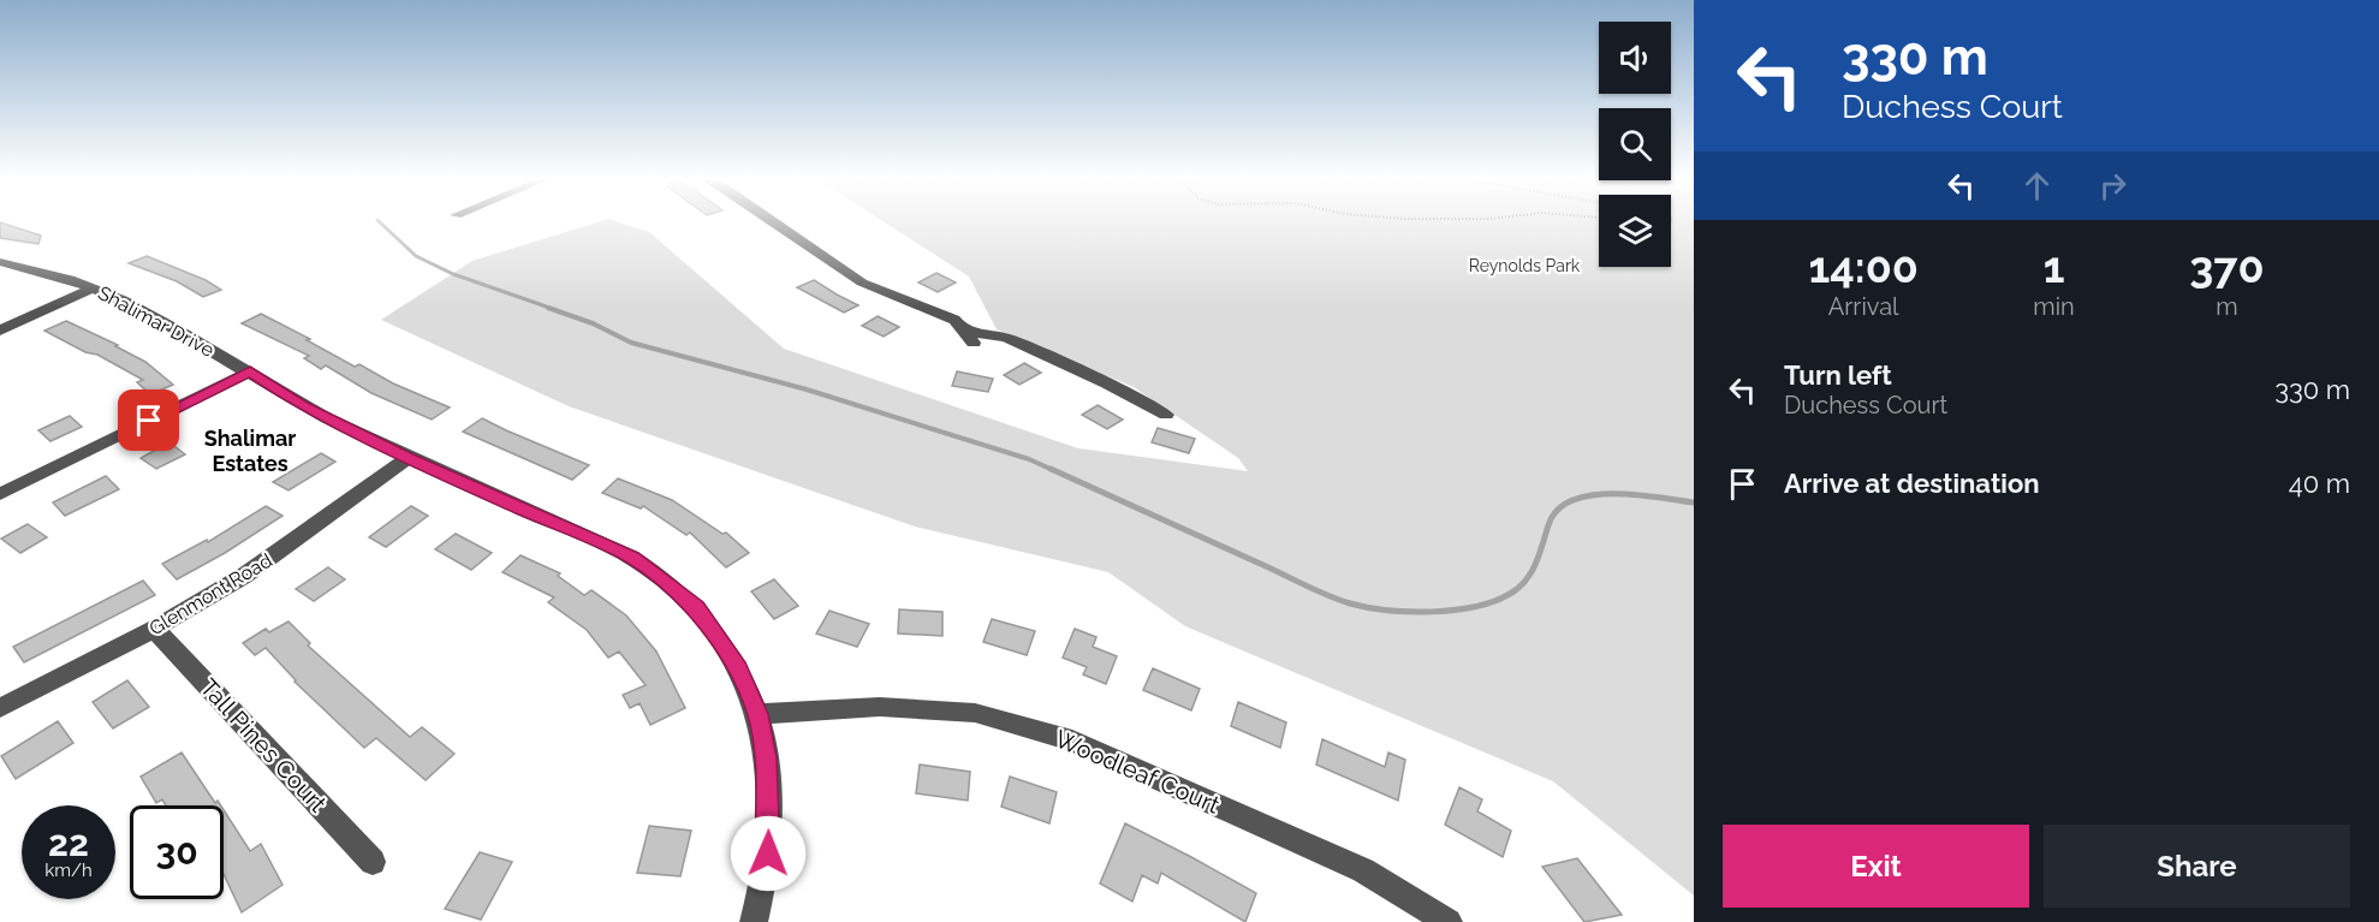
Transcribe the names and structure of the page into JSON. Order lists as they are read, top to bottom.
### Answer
{
  "streets": {
    "street": [
      "Shalimar Drive",
      "Glenmont Road",
      "Tall Pines Court",
      "Woodleaf Court"
    ]
  },
  "crossings": [
    ["Shalimar Drive", "Glenmont Road"],
    ["Shalimar Drive", "Woodleaf Court"],
    ["Glenmont Road", "Tall Pines Court"]
  ],
  "districts": ["Shalimar Estates"],
  "parks": ["Reynolds Park"],
  "page": {
    "turn": ["330 m", "Duchess Court"],
    "eta": [
      "14:00",
      "Arrival",
      "1",
      "min",
      "370",
      "m"
    ],
    "list": [
      {
        "name": "Turn left",
        "note": "Duchess Court",
        "value": "330 m"
      },
      {
        "name": "Arrive at destination",
        "value": "40 m"
      }
    ],
    "speed": "22 km/h",
    "limit": "30",
    "buttons": ["Exit", "Share"]
  }
}
